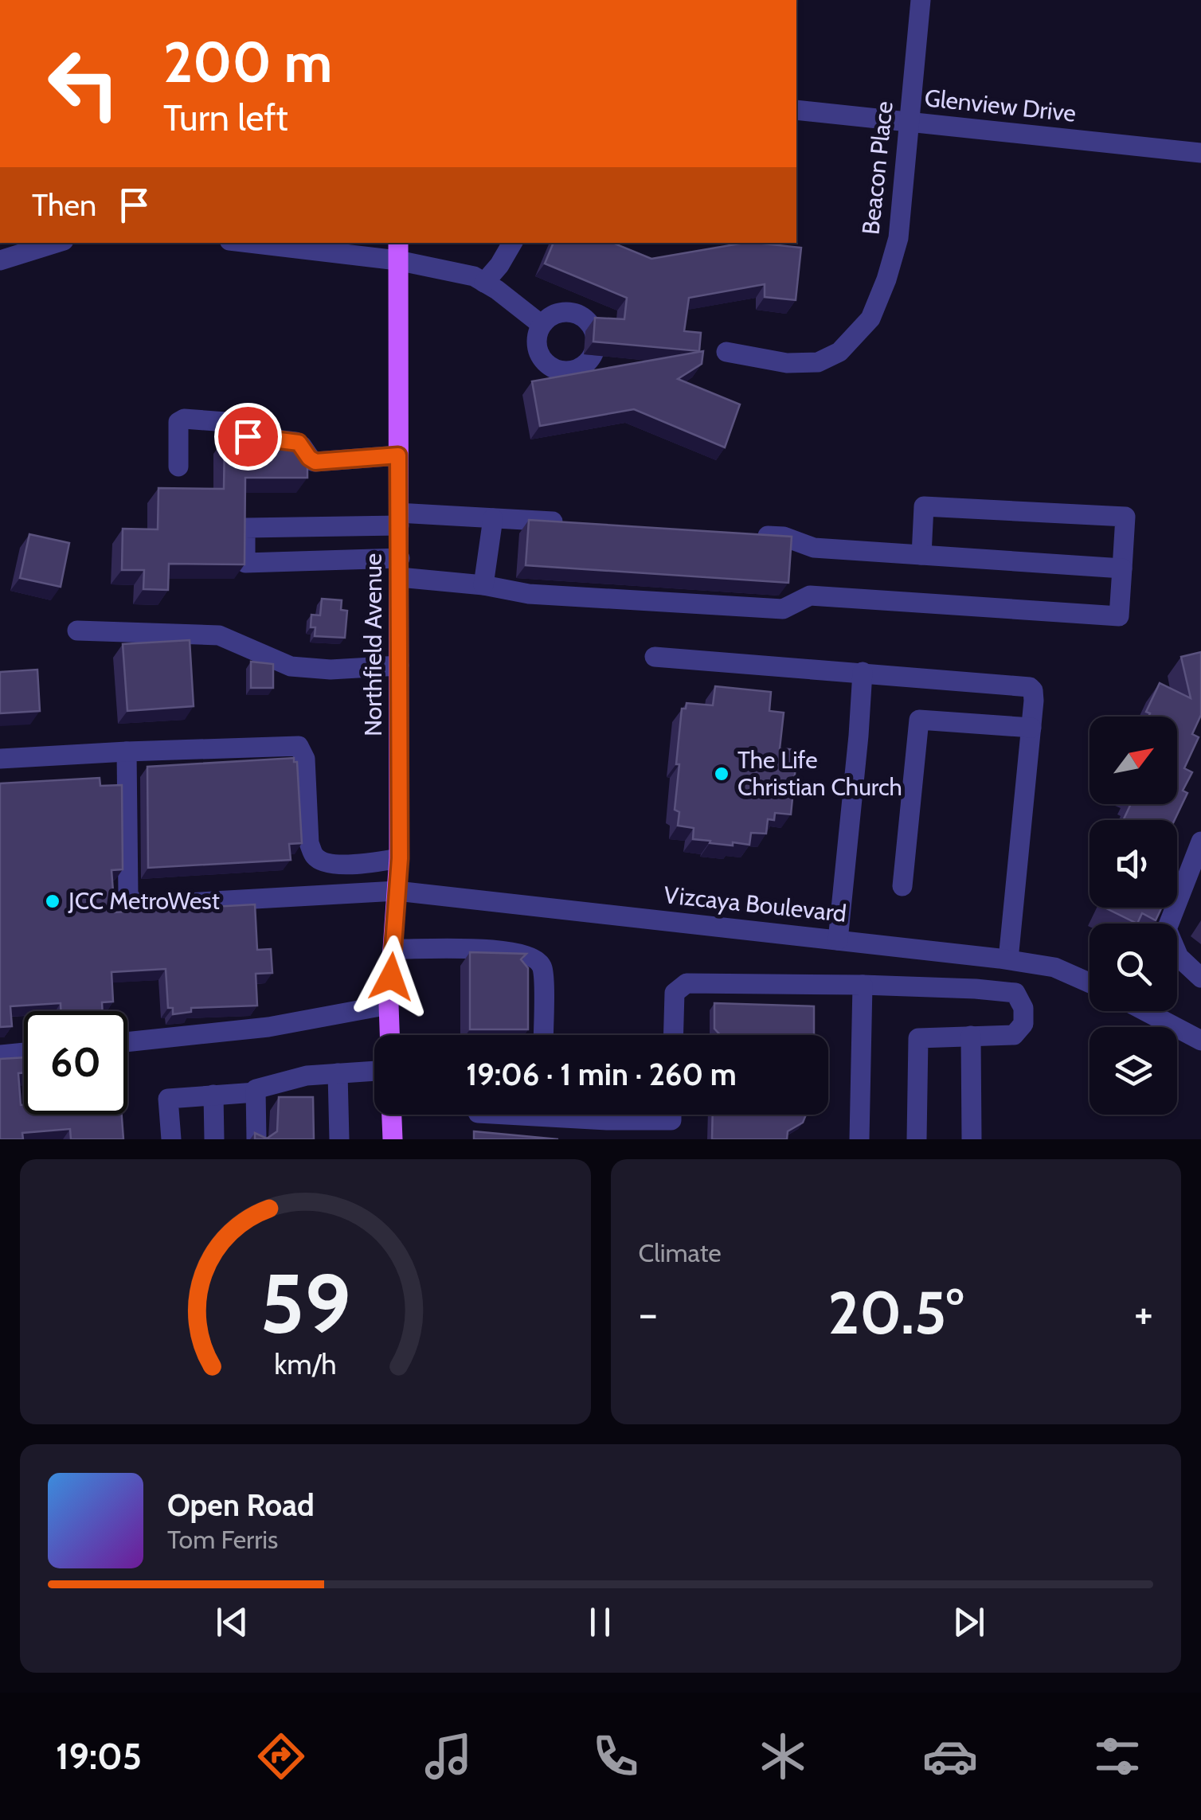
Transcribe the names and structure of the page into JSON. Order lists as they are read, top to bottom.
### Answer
{
  "streets": {
    "main road": ["Northfield Avenue"],
    "street": ["Glenview Drive", "Beacon Place", "Vizcaya Boulevard"]
  },
  "crossings": [
    ["Glenview Drive", "Beacon Place"],
    ["Northfield Avenue", "Vizcaya Boulevard"]
  ],
  "places": ["The Life Christian Church", "JCC MetroWest"],
  "north": "top right",
  "page": {
    "turn": ["200 m", "Turn left"],
    "then": "Then",
    "limit": "60",
    "trip": "19:06 · 1 min · 260 m",
    "tile": "Climate",
    "heat": ["−", "20.5°", "+"],
    "song": ["Open Road", "Tom Ferris"],
    "tabs": "19:05",
    "gauge": ["59", "km/h"]
  }
}
